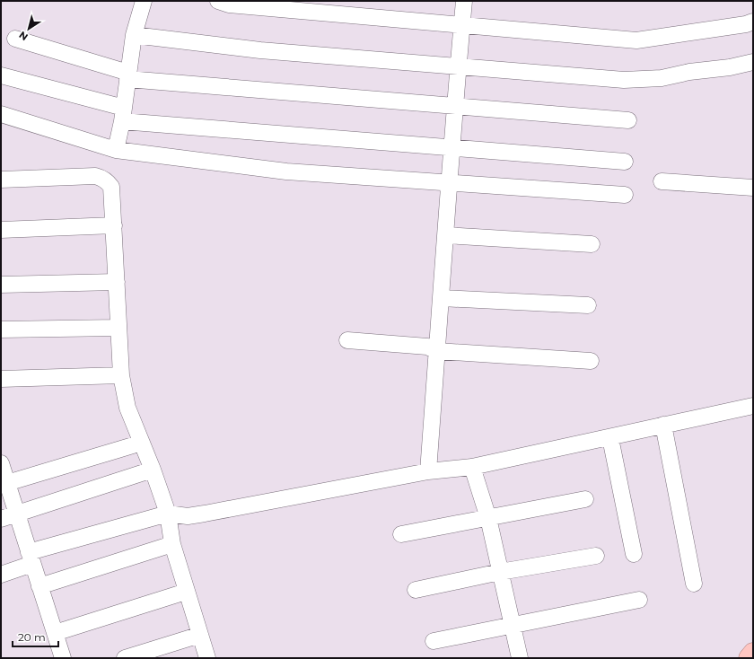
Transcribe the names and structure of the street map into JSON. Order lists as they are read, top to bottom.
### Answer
{
  "scale_bar": "20 m",
  "north": "bottom left"
}
